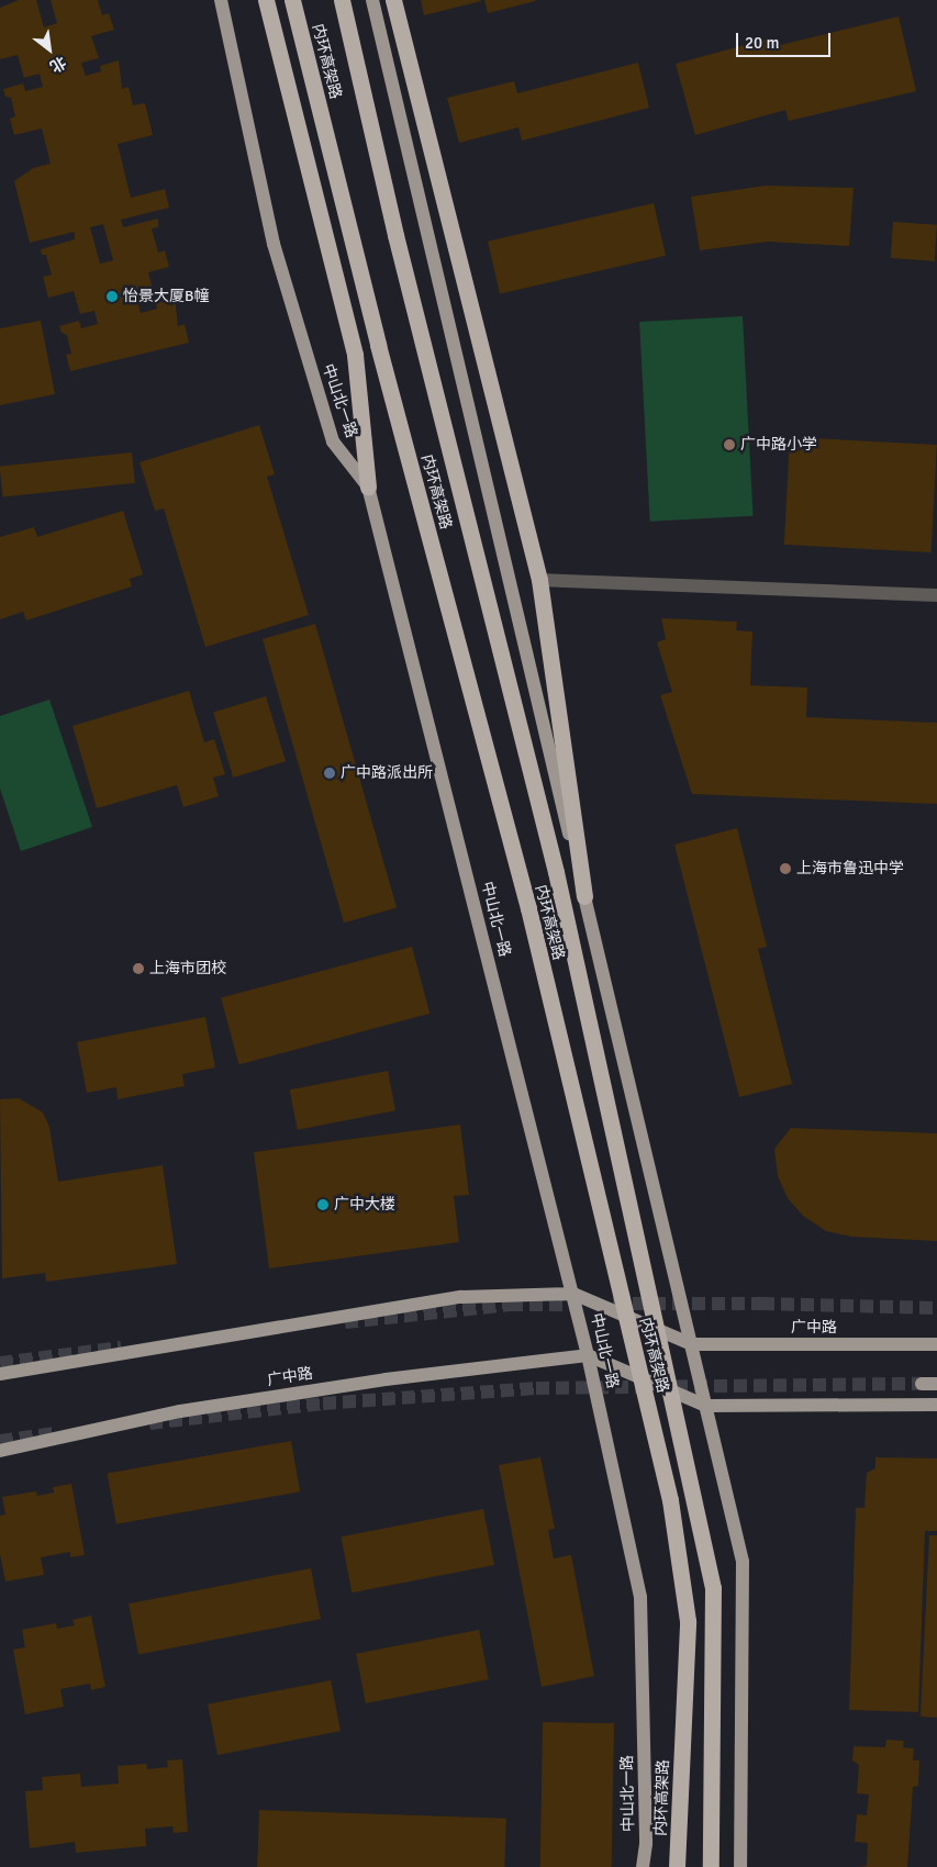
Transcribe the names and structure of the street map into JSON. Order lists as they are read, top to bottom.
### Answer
{
  "streets": {
    "highway": ["内环高架路"],
    "main road": ["中山北一路", "广中路"]
  },
  "crossings": [
    ["中山北一路", "广中路"]
  ],
  "places": [
    "怡景大厦B幢",
    "广中路小学",
    "广中路派出所",
    "上海市鲁迅中学",
    "上海市团校",
    "广中大楼"
  ],
  "scale_bar": "20 m",
  "north": "bottom right"
}
